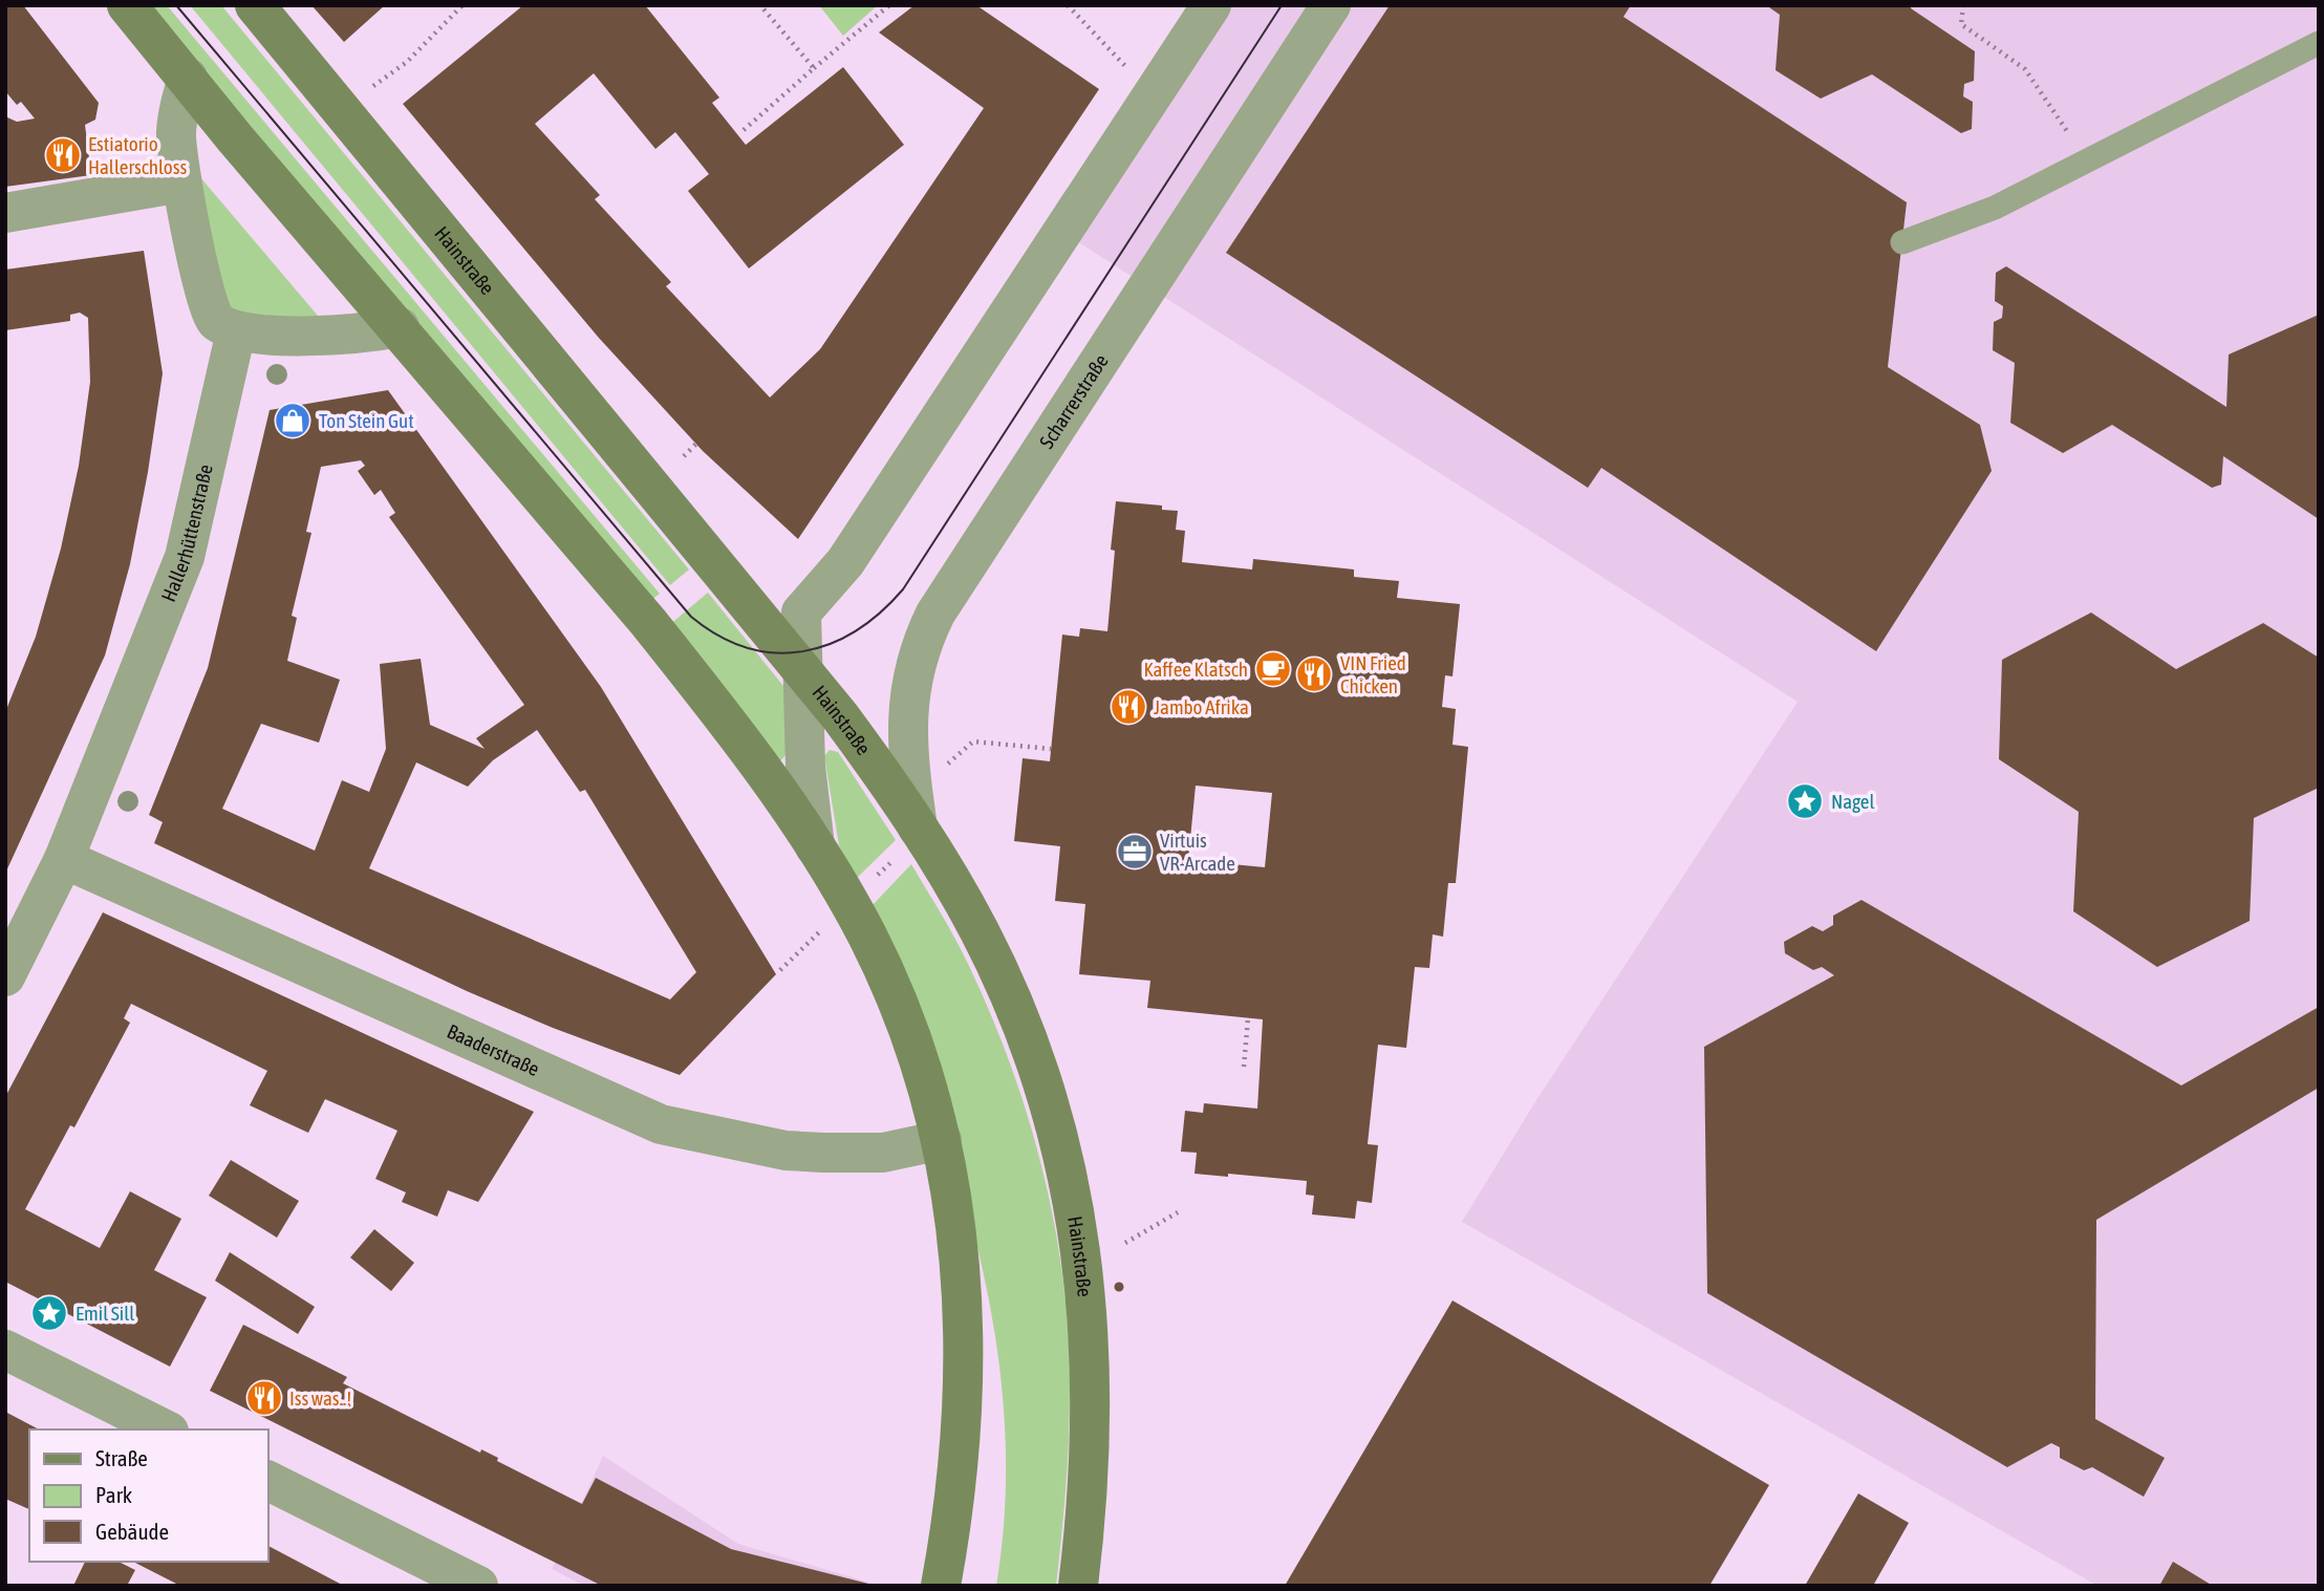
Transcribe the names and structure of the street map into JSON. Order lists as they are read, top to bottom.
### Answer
{
  "streets": {
    "main road": ["Hainstraße"],
    "street": ["Scharrerstraße", "Hallerhüttenstraße", "Baaderstraße"]
  },
  "crossings": [
    ["Hainstraße", "Scharrerstraße"],
    ["Hallerhüttenstraße", "Baaderstraße"]
  ],
  "places": {
    "restaurant": [
      "Estiatorio Hallerschloss",
      "VIN Fried Chicken",
      "Jambo Afrika",
      "Iss was..!"
    ],
    "shop": ["Ton Stein Gut"],
    "cafe": ["Kaffee Klatsch"],
    "place": ["Nagel", "Emil Sill"],
    "office": ["Virtuis VR-Arcade"]
  },
  "legend": ["Straße", "Park", "Gebäude"]
}
